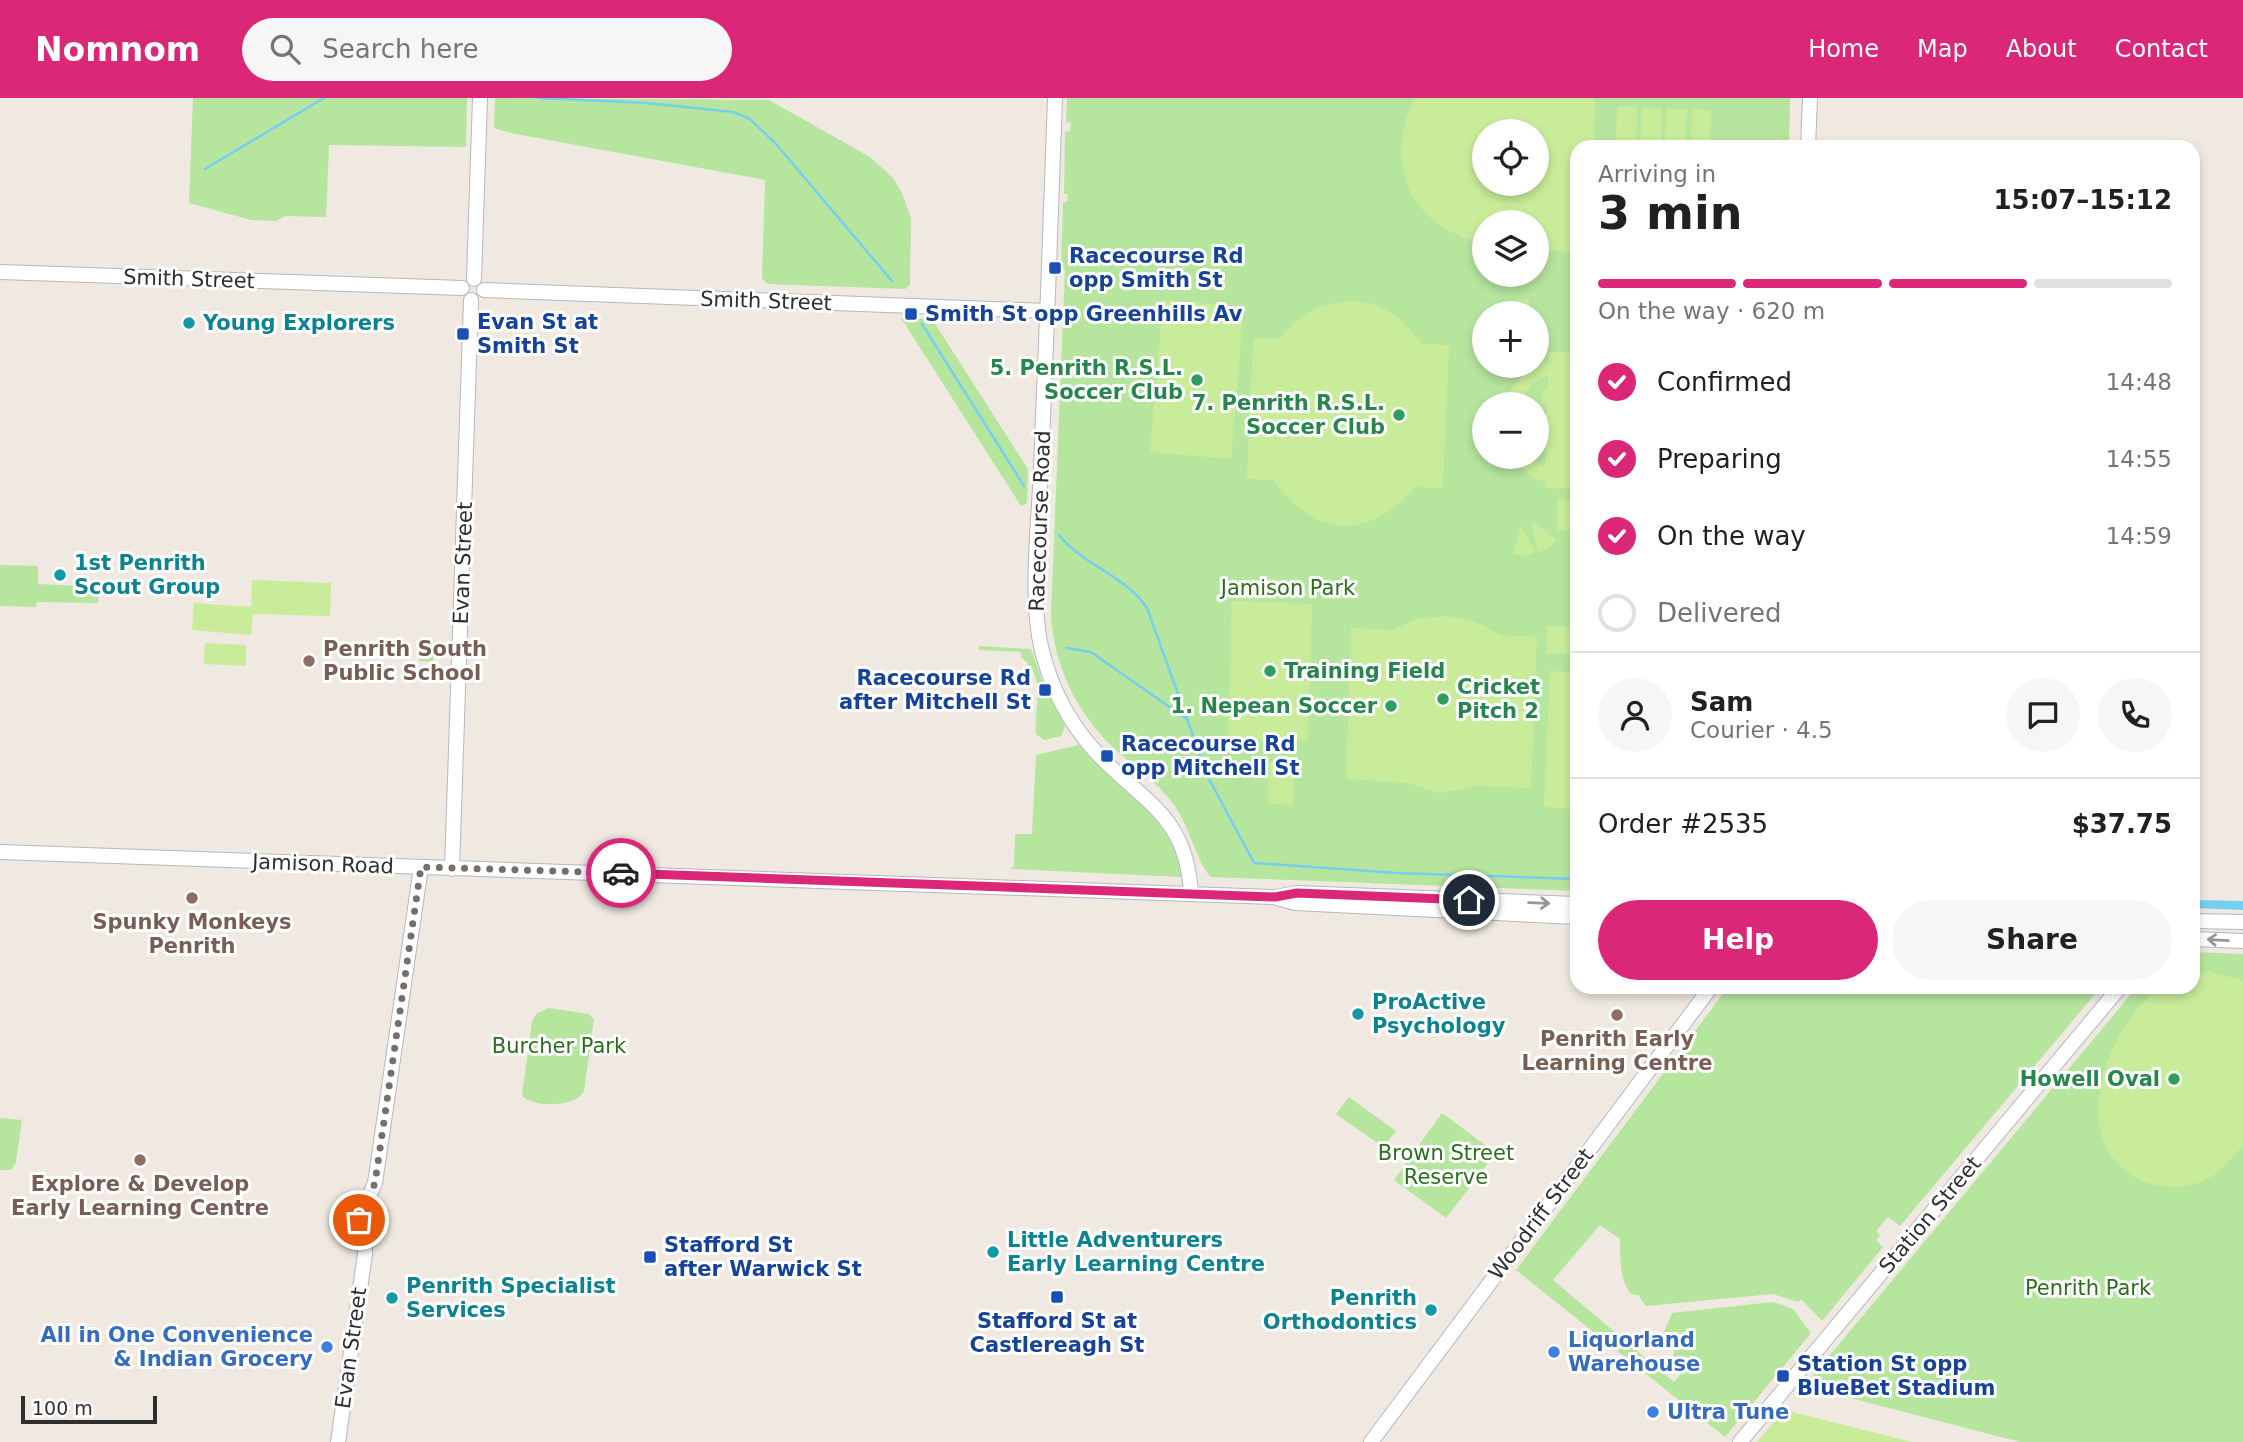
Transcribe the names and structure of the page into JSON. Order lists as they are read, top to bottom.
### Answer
{
  "streets": {
    "street": [
      "Smith Street",
      "Racecourse Road",
      "Evan Street",
      "Jamison Road",
      "Woodriff Street",
      "Station Street"
    ]
  },
  "crossings": [
    ["Smith Street", "Racecourse Road"],
    ["Smith Street", "Evan Street"],
    ["Racecourse Road", "Jamison Road"],
    ["Evan Street", "Jamison Road"]
  ],
  "parks": [
    "Jamison Park",
    "Burcher Park",
    "Brown Street Reserve",
    "Penrith Park"
  ],
  "places": {
    "transit": [
      "Racecourse Rd opp Smith St",
      "Smith St opp Greenhills Av",
      "Evan St at Smith St",
      "Racecourse Rd after Mitchell St",
      "Racecourse Rd opp Mitchell St",
      "Stafford St after Warwick St",
      "Stafford St at Castlereagh St",
      "Station St opp BlueBet Stadium"
    ],
    "other": [
      "Young Explorers",
      "5. Penrith R.S.L. Soccer Club",
      "7. Penrith R.S.L. Soccer Club",
      "1st Penrith Scout Group",
      "Penrith South Public School",
      "Training Field",
      "Cricket Pitch 2",
      "1. Nepean Soccer",
      "Spunky Monkeys Penrith",
      "ProActive Psychology",
      "Penrith Early Learning Centre",
      "Howell Oval",
      "Explore & Develop Early Learning Centre",
      "Little Adventurers Early Learning Centre",
      "Penrith Specialist Services",
      "Penrith Orthodontics",
      "All in One Convenience & Indian Grocery",
      "Liquorland Warehouse",
      "Ultra Tune"
    ]
  },
  "scale_bar": "100 m",
  "page": {
    "header": "Nomnom",
    "search": "Search here",
    "nav": [
      "Home",
      "Map",
      "About",
      "Contact"
    ],
    "map_buttons": ["+", "−"],
    "heading": ["3 min", "Arriving in", "15:07–15:12"],
    "panel": [
      "Sam",
      "Courier · 4.5",
      "Order #2535",
      "$37.75"
    ],
    "bar": "On the way · 620 m",
    "list": [
      ["Confirmed", "14:48"],
      ["Preparing", "14:55"],
      ["On the way", "14:59"],
      "Delivered"
    ],
    "buttons": ["Help", "Share"],
    "scale": "100 m"
  }
}
